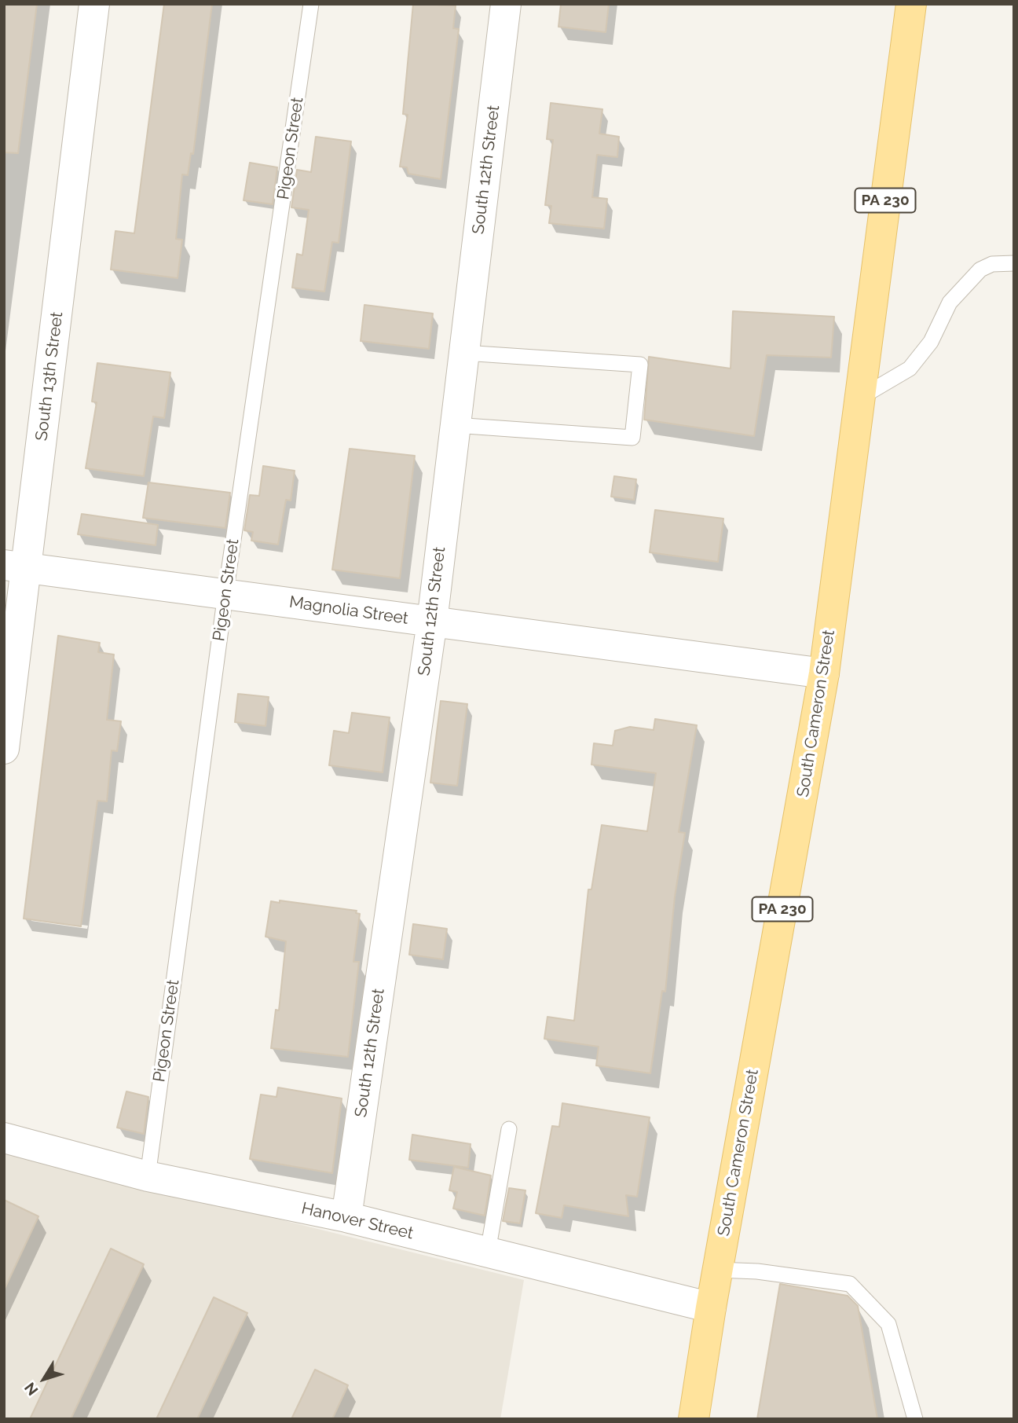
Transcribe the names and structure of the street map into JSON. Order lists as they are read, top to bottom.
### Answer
{
  "streets": {
    "main road": ["PA 230", "South Cameron Street"],
    "street": [
      "South 12th Street",
      "South 13th Street",
      "Magnolia Street",
      "Hanover Street"
    ],
    "lane": ["Pigeon Street"]
  },
  "crossings": [
    ["Pigeon Street", "Magnolia Street"],
    ["Pigeon Street", "Hanover Street"],
    ["South 12th Street", "Magnolia Street"],
    ["South 12th Street", "Hanover Street"],
    ["South 13th Street", "Magnolia Street"],
    ["Magnolia Street", "South Cameron Street"],
    ["South Cameron Street", "Hanover Street"]
  ],
  "north": "bottom left"
}
